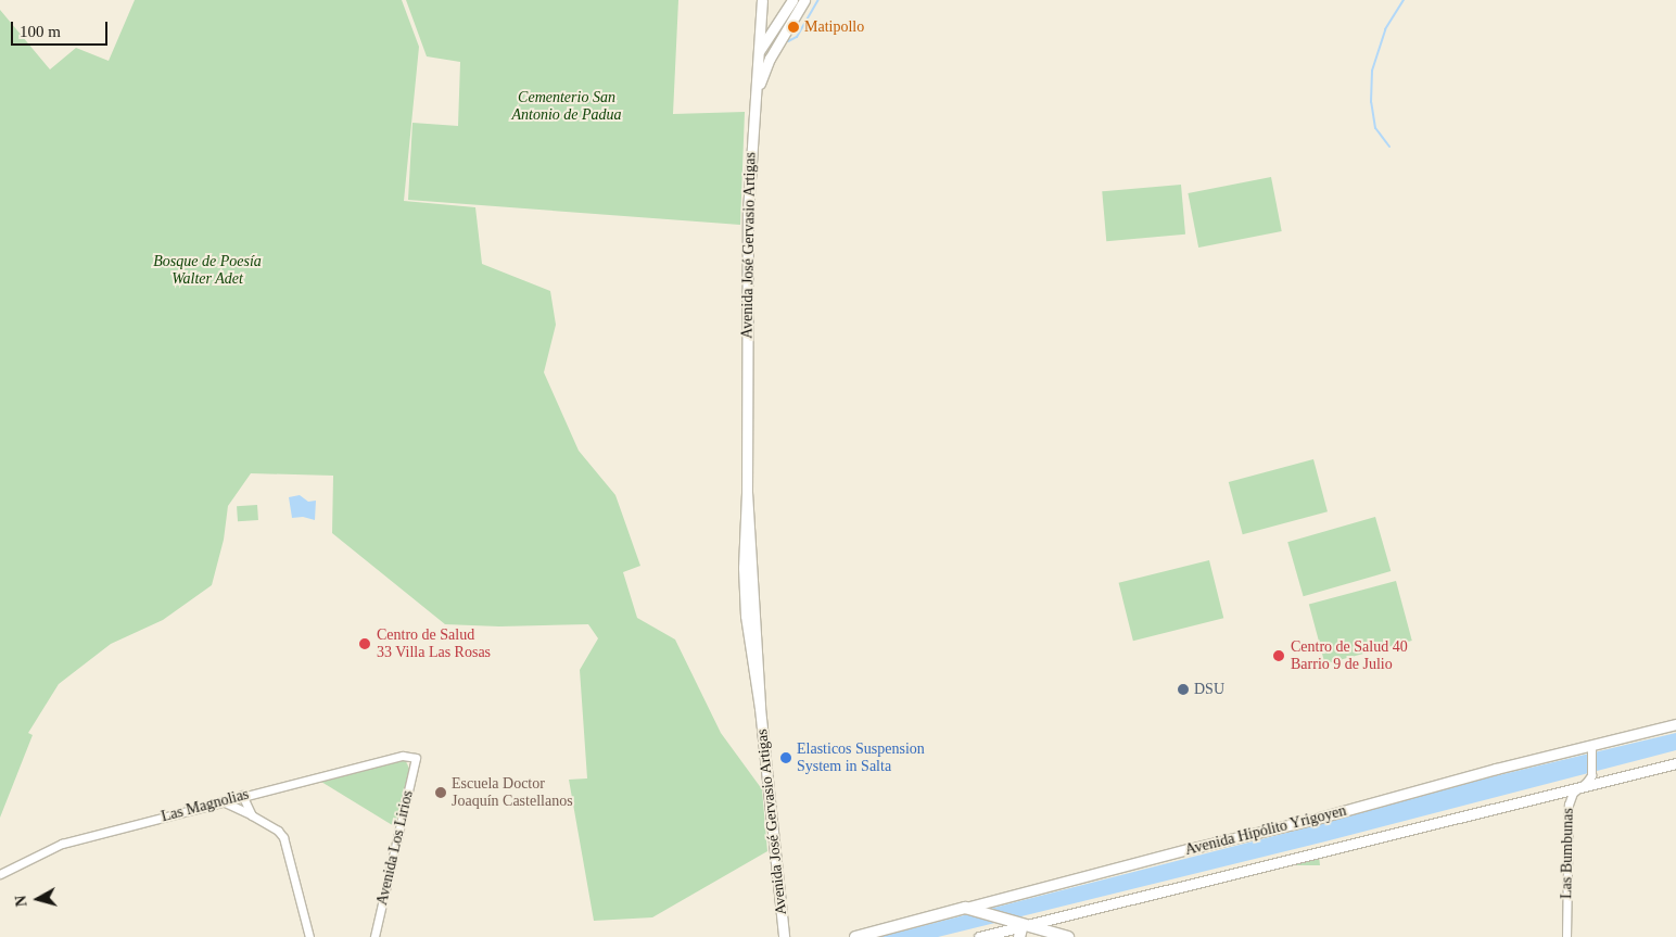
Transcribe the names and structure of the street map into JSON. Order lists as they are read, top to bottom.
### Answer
{
  "streets": {
    "highway": ["Avenida Hipólito Yrigoyen"],
    "main road": ["Avenida José Gervasio Artigas"],
    "street": ["Las Magnolias", "Avenida Los Lirios", "Las Bumbunas"]
  },
  "crossings": [
    ["Las Magnolias", "Avenida Los Lirios"]
  ],
  "parks": ["Cementerio San Antonio de Padua", "Bosque de Poesía Walter Adet"],
  "places": [
    "Matipollo",
    "Centro de Salud 33 Villa Las Rosas",
    "Centro de Salud 40 Barrio 9 de Julio",
    "DSU",
    "Elasticos Suspension System in Salta",
    "Escuela Doctor Joaquín Castellanos"
  ],
  "scale_bar": "100 m",
  "north": "left"
}
